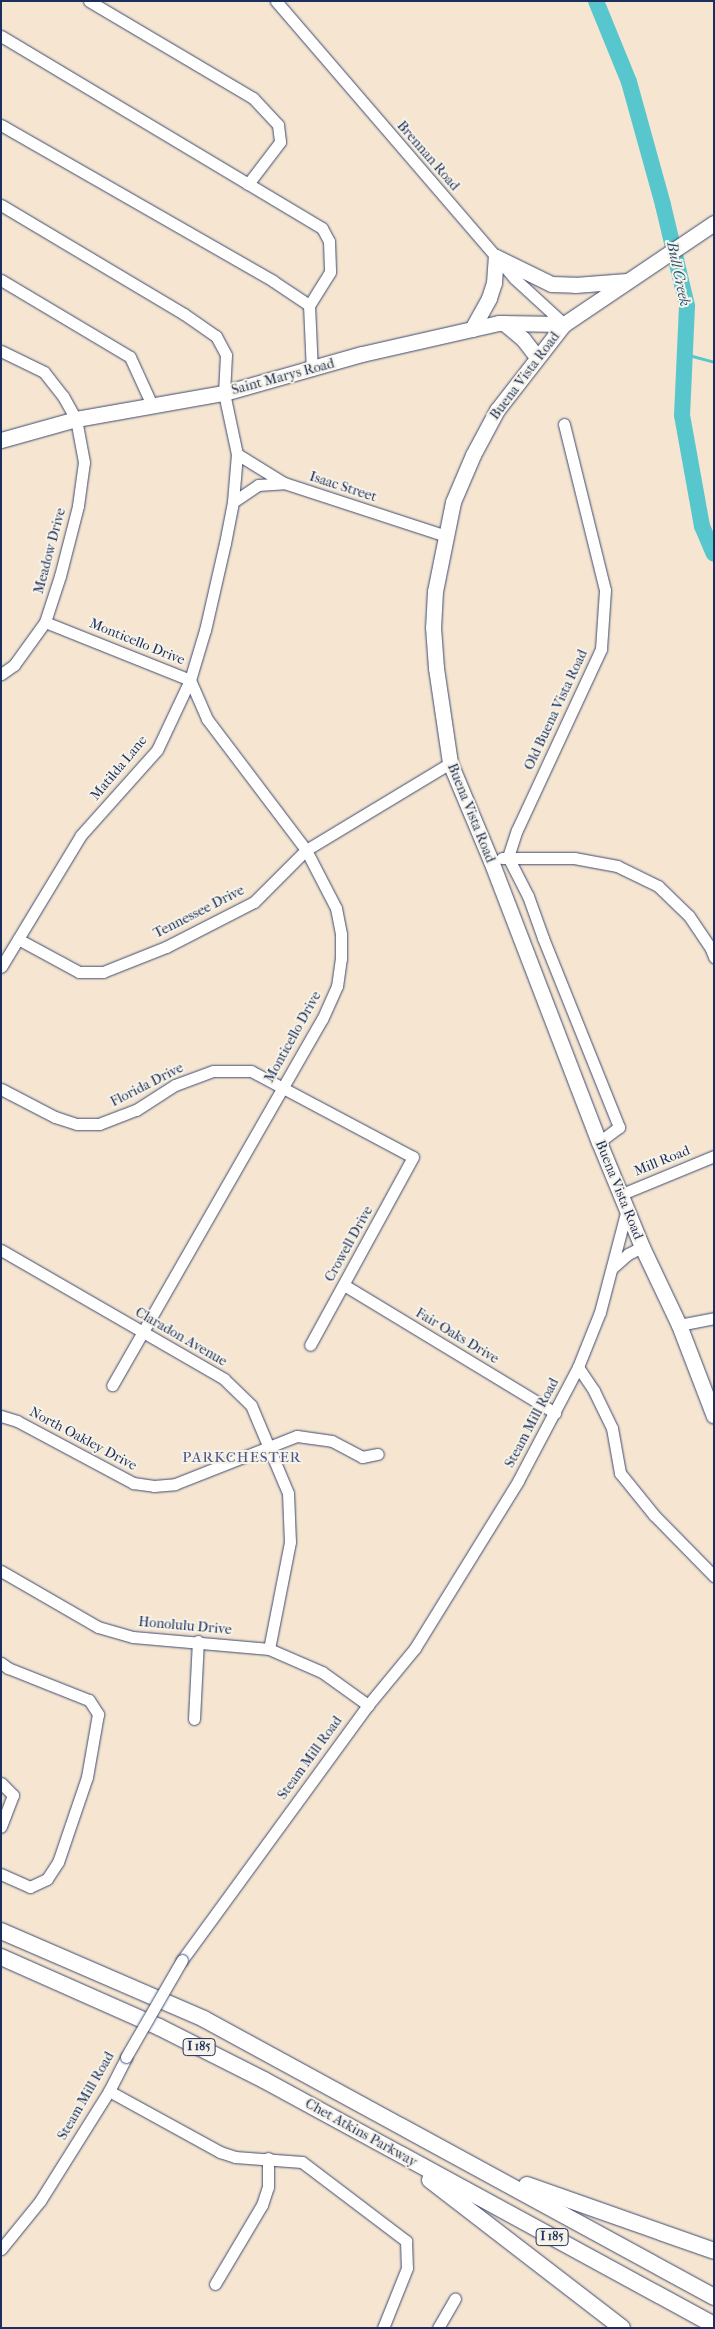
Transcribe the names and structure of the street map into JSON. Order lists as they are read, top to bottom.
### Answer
{
  "streets": {
    "highway": ["I 185", "Chet Atkins Parkway"],
    "main road": ["Buena Vista Road", "Saint Marys Road"],
    "street": [
      "Brennan Road",
      "Isaac Street",
      "Meadow Drive",
      "Monticello Drive",
      "Old Buena Vista Road",
      "Matilda Lane",
      "Tennessee Drive",
      "Florida Drive",
      "Mill Road",
      "Crowell Drive",
      "Fair Oaks Drive",
      "Claradon Avenue",
      "Steam Mill Road",
      "North Oakley Drive",
      "Honolulu Drive"
    ]
  },
  "crossings": [
    ["Brennan Road", "Buena Vista Road"],
    ["Brennan Road", "Saint Marys Road"],
    ["Buena Vista Road", "Saint Marys Road"],
    ["Buena Vista Road", "Isaac Street"],
    ["Buena Vista Road", "Tennessee Drive"],
    ["Buena Vista Road", "Mill Road"],
    ["Buena Vista Road", "Steam Mill Road"],
    ["Saint Marys Road", "Meadow Drive"],
    ["Saint Marys Road", "Matilda Lane"],
    ["Isaac Street", "Matilda Lane"],
    ["Meadow Drive", "Monticello Drive"],
    ["Monticello Drive", "Matilda Lane"],
    ["Monticello Drive", "Tennessee Drive"],
    ["Monticello Drive", "Florida Drive"],
    ["Monticello Drive", "Claradon Avenue"],
    ["Matilda Lane", "Tennessee Drive"],
    ["Florida Drive", "Crowell Drive"],
    ["Mill Road", "Steam Mill Road"],
    ["Crowell Drive", "Fair Oaks Drive"],
    ["Fair Oaks Drive", "Steam Mill Road"],
    ["Claradon Avenue", "North Oakley Drive"],
    ["Claradon Avenue", "Honolulu Drive"],
    ["Steam Mill Road", "Honolulu Drive"]
  ],
  "districts": ["PARKCHESTER"],
  "water": ["Bull Creek"]
}
